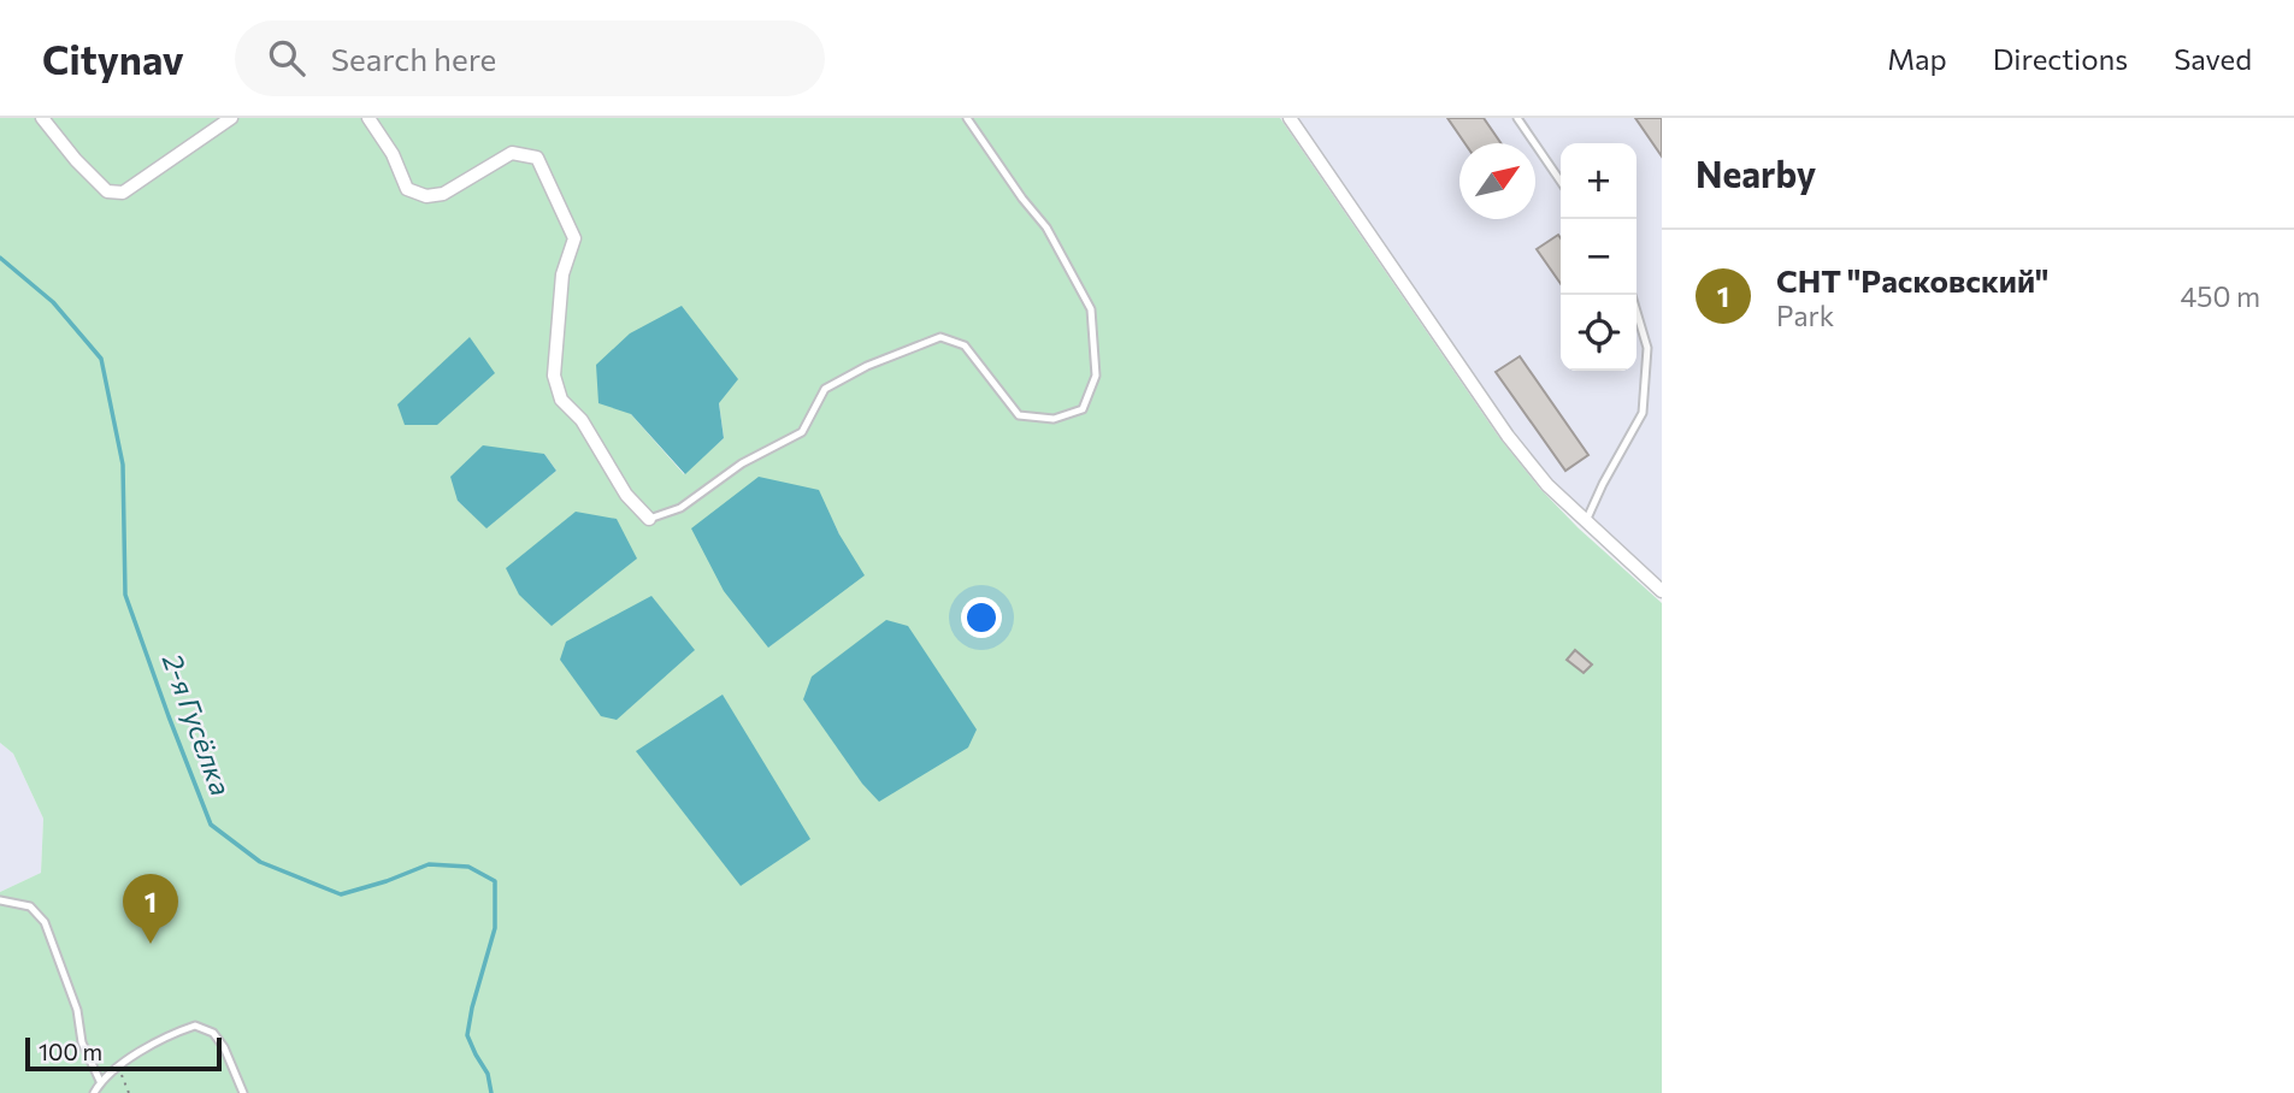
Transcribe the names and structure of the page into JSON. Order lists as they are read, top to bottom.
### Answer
{
  "water": ["2-я Гусёлка"],
  "scale_bar": "100 m",
  "north": "top right",
  "page": {
    "header": "Citynav",
    "search": "Search here",
    "nav": ["Map", "Directions", "Saved"],
    "heading": "Nearby",
    "map_buttons": ["+", "−"],
    "list": [
      {
        "mark": "1",
        "name": "СНТ \"Расковский\"",
        "note": "Park",
        "value": "450 m"
      }
    ],
    "pins": "1",
    "scale": "100 m"
  }
}
